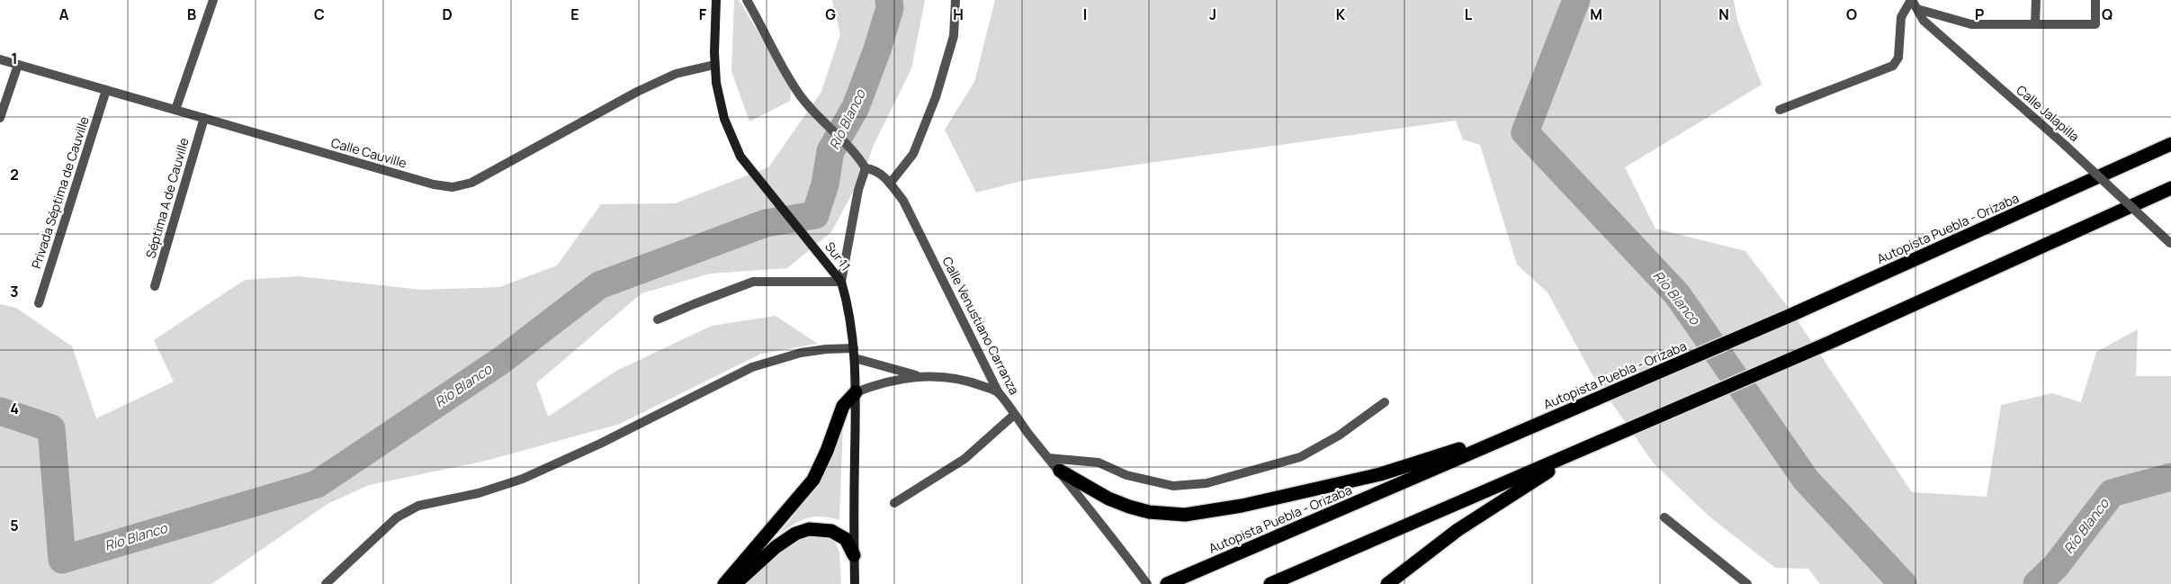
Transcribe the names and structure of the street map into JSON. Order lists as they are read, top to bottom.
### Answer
{
  "streets": {
    "highway": ["Autopista Puebla - Orizaba"],
    "main road": ["Sur 11"],
    "street": [
      "Calle Jalapilla",
      "Calle Cauville",
      "Privada Séptima de Cauville",
      "Séptima A de Cauville",
      "Calle Venustiano Carranza"
    ]
  },
  "crossings": [
    ["Calle Cauville", "Privada Séptima de Cauville"],
    ["Calle Cauville", "Séptima A de Cauville"],
    ["Calle Cauville", "Sur 11"]
  ],
  "water": ["Río Blanco"],
  "grid": {
    "columns": [
      "A",
      "B",
      "C",
      "D",
      "E",
      "F",
      "G",
      "H",
      "I",
      "J",
      "K",
      "L",
      "M",
      "N",
      "O",
      "P",
      "Q"
    ],
    "rows": [
      "1",
      "2",
      "3",
      "4",
      "5"
    ]
  }
}
